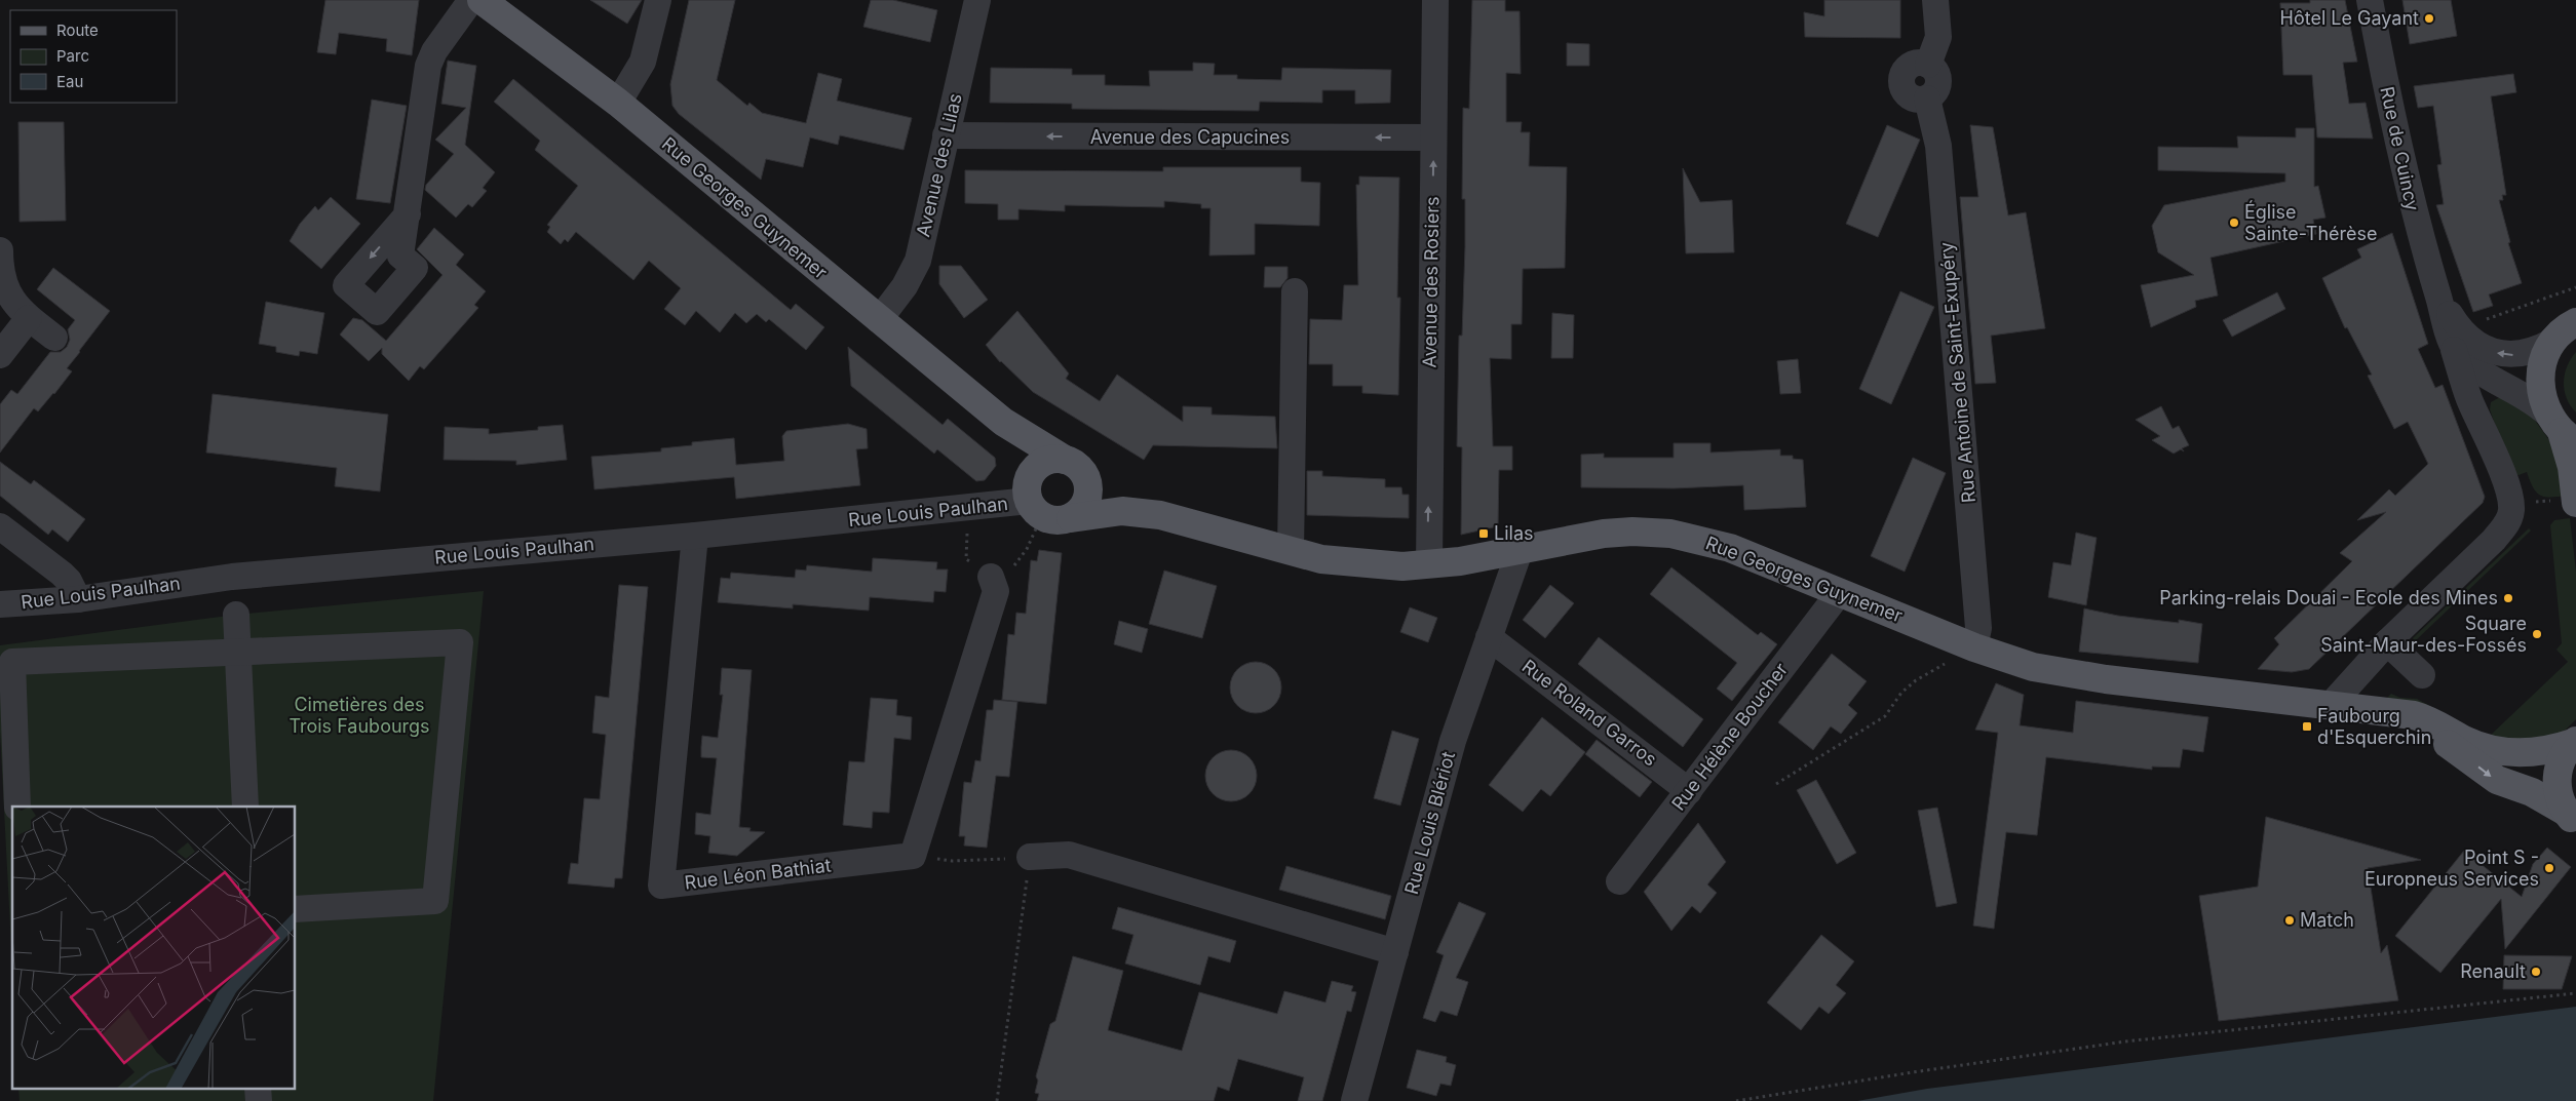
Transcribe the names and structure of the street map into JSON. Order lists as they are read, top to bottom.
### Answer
{
  "streets": {
    "main road": ["Rue Georges Guynemer"],
    "street": [
      "Avenue des Capucines",
      "Rue de Cuincy",
      "Avenue des Lilas",
      "Avenue des Rosiers",
      "Rue Antoine de Saint-Exupéry",
      "Rue Louis Paulhan",
      "Rue Roland Garros",
      "Rue Hélène Boucher",
      "Rue Louis Blériot",
      "Rue Léon Bathiat"
    ]
  },
  "crossings": [
    ["Avenue des Capucines", "Avenue des Lilas"],
    ["Avenue des Capucines", "Avenue des Rosiers"],
    ["Avenue des Lilas", "Rue Georges Guynemer"],
    ["Rue Georges Guynemer", "Avenue des Rosiers"],
    ["Rue Georges Guynemer", "Rue Antoine de Saint-Exupéry"],
    ["Rue Georges Guynemer", "Rue Louis Paulhan"],
    ["Rue Georges Guynemer", "Rue Hélène Boucher"],
    ["Rue Georges Guynemer", "Rue Louis Blériot"],
    ["Rue Louis Paulhan", "Rue Léon Bathiat"],
    ["Rue Roland Garros", "Rue Hélène Boucher"],
    ["Rue Roland Garros", "Rue Louis Blériot"]
  ],
  "one_way": ["Avenue des Capucines"],
  "parks": ["Cimetières des Trois Faubourgs"],
  "places": {
    "other": [
      "Hôtel Le Gayant",
      "Église Sainte-Thérèse",
      "Parking-relais Douai - Ecole des Mines",
      "Square Saint-Maur-des-Fossés",
      "Point S - Europneus Services",
      "Match",
      "Renault"
    ],
    "transit": ["Lilas", "Faubourg d'Esquerchin"]
  },
  "legend": ["Route", "Parc", "Eau"]
}
